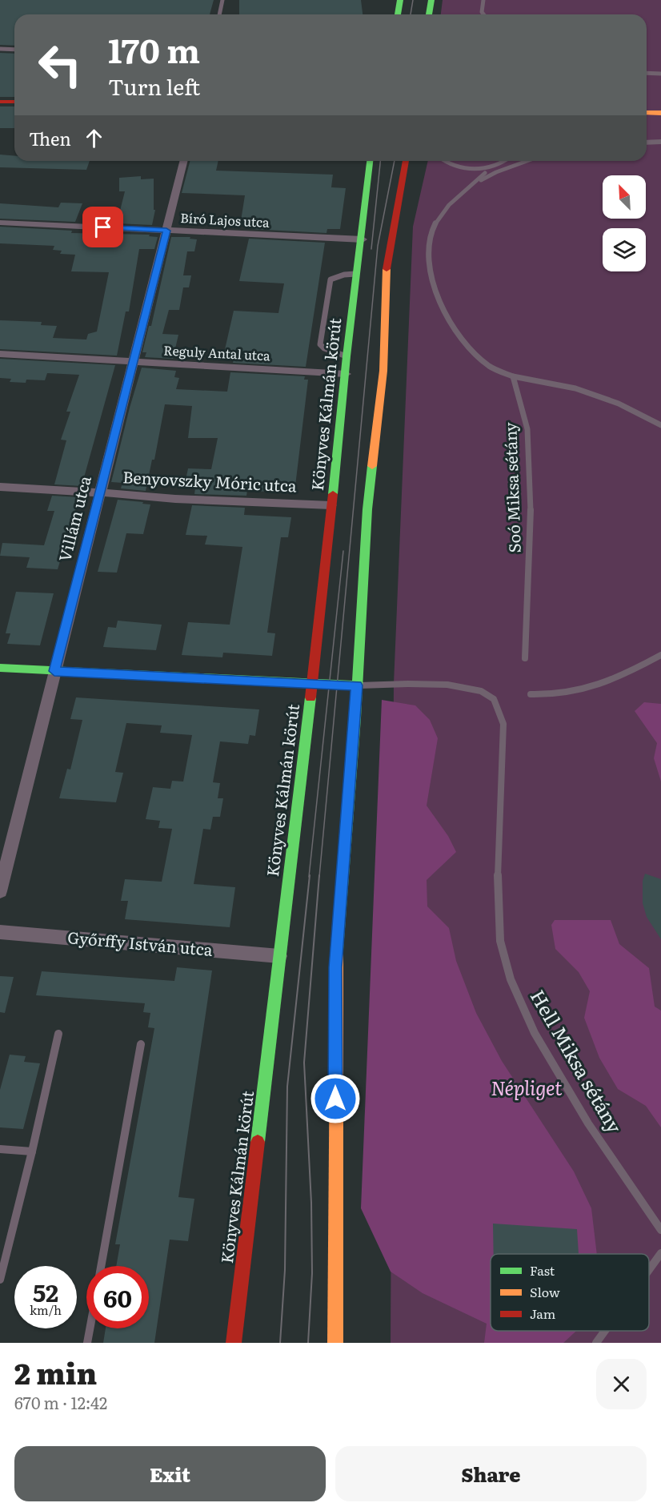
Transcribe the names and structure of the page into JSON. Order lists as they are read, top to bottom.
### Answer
{
  "streets": {
    "main road": ["Könyves Kálmán körút"],
    "street": [
      "Bíró Lajos utca",
      "Reguly Antal utca",
      "Benyovszky Móric utca",
      "Villám utca",
      "Győrffy István utca"
    ],
    "lane": ["Soó Miksa sétány", "Hell Miksa sétány"]
  },
  "crossings": [
    ["Bíró Lajos utca", "Könyves Kálmán körút"],
    ["Bíró Lajos utca", "Villám utca"],
    ["Reguly Antal utca", "Könyves Kálmán körút"],
    ["Reguly Antal utca", "Villám utca"],
    ["Könyves Kálmán körút", "Benyovszky Móric utca"],
    ["Könyves Kálmán körút", "Győrffy István utca"],
    ["Benyovszky Móric utca", "Villám utca"]
  ],
  "parks": ["Népliget"],
  "legend": ["Fast", "Slow", "Jam"],
  "north": "top left",
  "page": {
    "turn": ["170 m", "Turn left"],
    "then": "Then",
    "speed": "52 km/h",
    "limit": "60",
    "heading": ["2 min", "670 m · 12:42"],
    "buttons": ["Exit", "Share"]
  }
}
